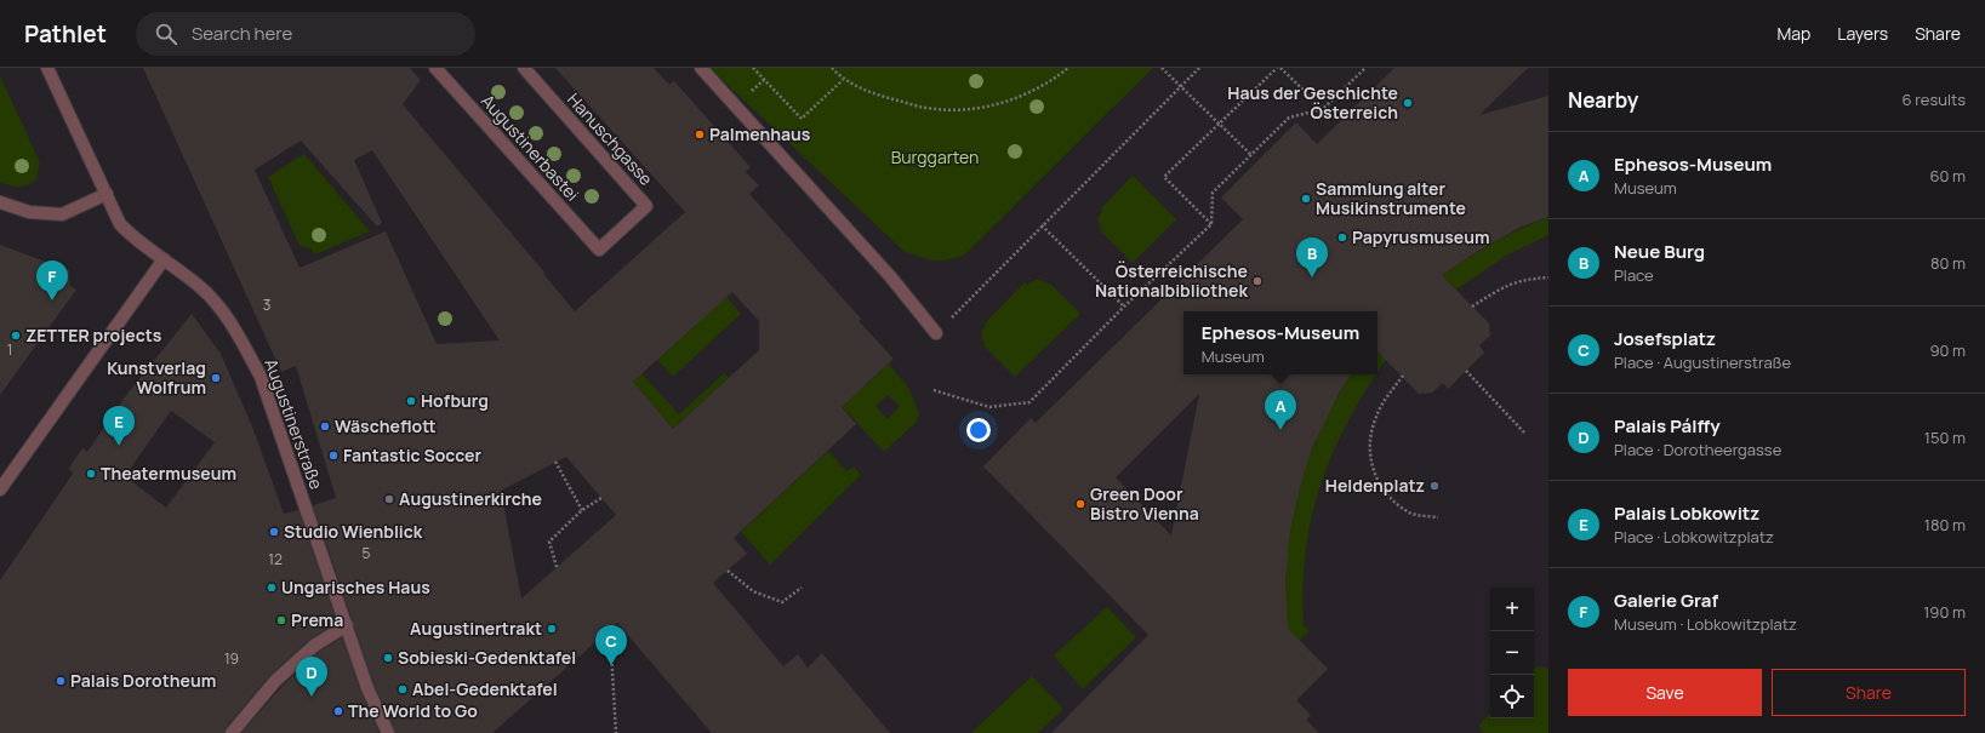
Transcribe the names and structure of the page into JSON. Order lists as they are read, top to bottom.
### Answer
{
  "streets": {
    "street": ["Hanuschgasse", "Augustinerbastei", "Augustinerstraße"]
  },
  "crossings": [
    ["Hanuschgasse", "Augustinerbastei"]
  ],
  "parks": ["Burggarten"],
  "places": [
    "Haus der Geschichte Österreich",
    "Palmenhaus",
    "Sammlung alter Musikinstrumente",
    "Papyrusmuseum",
    "Österreichische Nationalbibliothek",
    "ZETTER projects",
    "Kunstverlag Wolfrum",
    "Hofburg",
    "Wäscheflott",
    "Fantastic Soccer",
    "Theatermuseum",
    "Heldenplatz",
    "Augustinerkirche",
    "Green Door Bistro Vienna",
    "Studio Wienblick",
    "Ungarisches Haus",
    "Prema",
    "Augustinertrakt",
    "Sobieski-Gedenktafel",
    "Palais Dorotheum",
    "Abel-Gedenktafel",
    "The World to Go"
  ],
  "house_numbers": [
    "3",
    "1",
    "5",
    "12",
    "19"
  ],
  "page": {
    "header": "Pathlet",
    "search": "Search here",
    "nav": ["Map", "Layers", "Share"],
    "heading": ["Nearby", "6 results"],
    "list": [
      {
        "mark": "A",
        "name": "Ephesos-Museum",
        "note": "Museum",
        "value": "60 m"
      },
      {
        "mark": "B",
        "name": "Neue Burg",
        "note": "Place",
        "value": "80 m"
      },
      {
        "mark": "C",
        "name": "Josefsplatz",
        "note": "Place · Augustinerstraße",
        "value": "90 m"
      },
      {
        "mark": "D",
        "name": "Palais Pálffy",
        "note": "Place · Dorotheergasse",
        "value": "150 m"
      },
      {
        "mark": "E",
        "name": "Palais Lobkowitz",
        "note": "Place · Lobkowitzplatz",
        "value": "180 m"
      },
      {
        "mark": "F",
        "name": "Galerie Graf",
        "note": "Museum · Lobkowitzplatz",
        "value": "190 m"
      }
    ],
    "pins": [
      "B",
      "F",
      "A",
      "E",
      "C",
      "D"
    ],
    "popup": ["Ephesos-Museum", "Museum"],
    "map_buttons": ["+", "−"],
    "buttons": ["Save", "Share"]
  }
}
